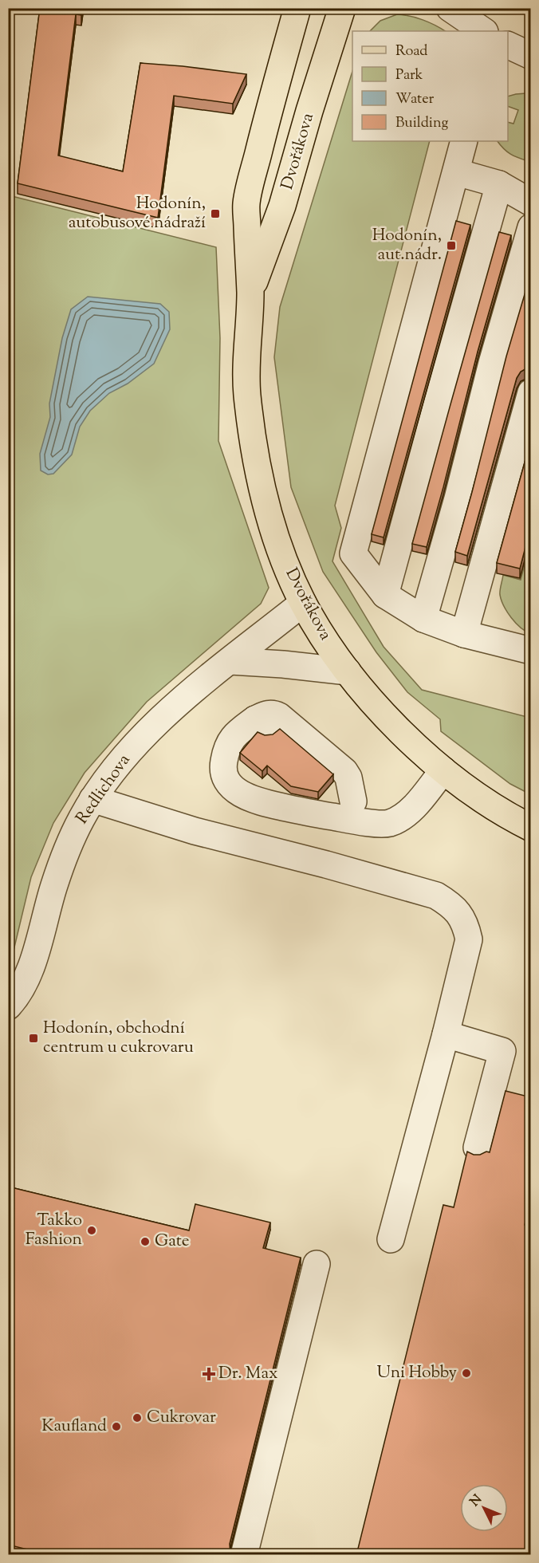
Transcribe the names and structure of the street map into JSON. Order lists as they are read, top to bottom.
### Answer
{
  "streets": {
    "main road": ["Dvořákova"],
    "street": ["Redlichova"]
  },
  "crossings": [
    ["Dvořákova", "Redlichova"]
  ],
  "places": {
    "transit": ["Hodonín, autobusové nádraží", "Hodonín, aut.nádr.", "Hodonín, obchodní centrum u cukrovaru"],
    "other": [
      "Takko Fashion",
      "Gate",
      "Uni Hobby",
      "Cukrovar",
      "Kaufland"
    ],
    "health": ["Dr. Max"]
  },
  "legend": [
    "Road",
    "Park",
    "Water",
    "Building"
  ],
  "north": "top left"
}
